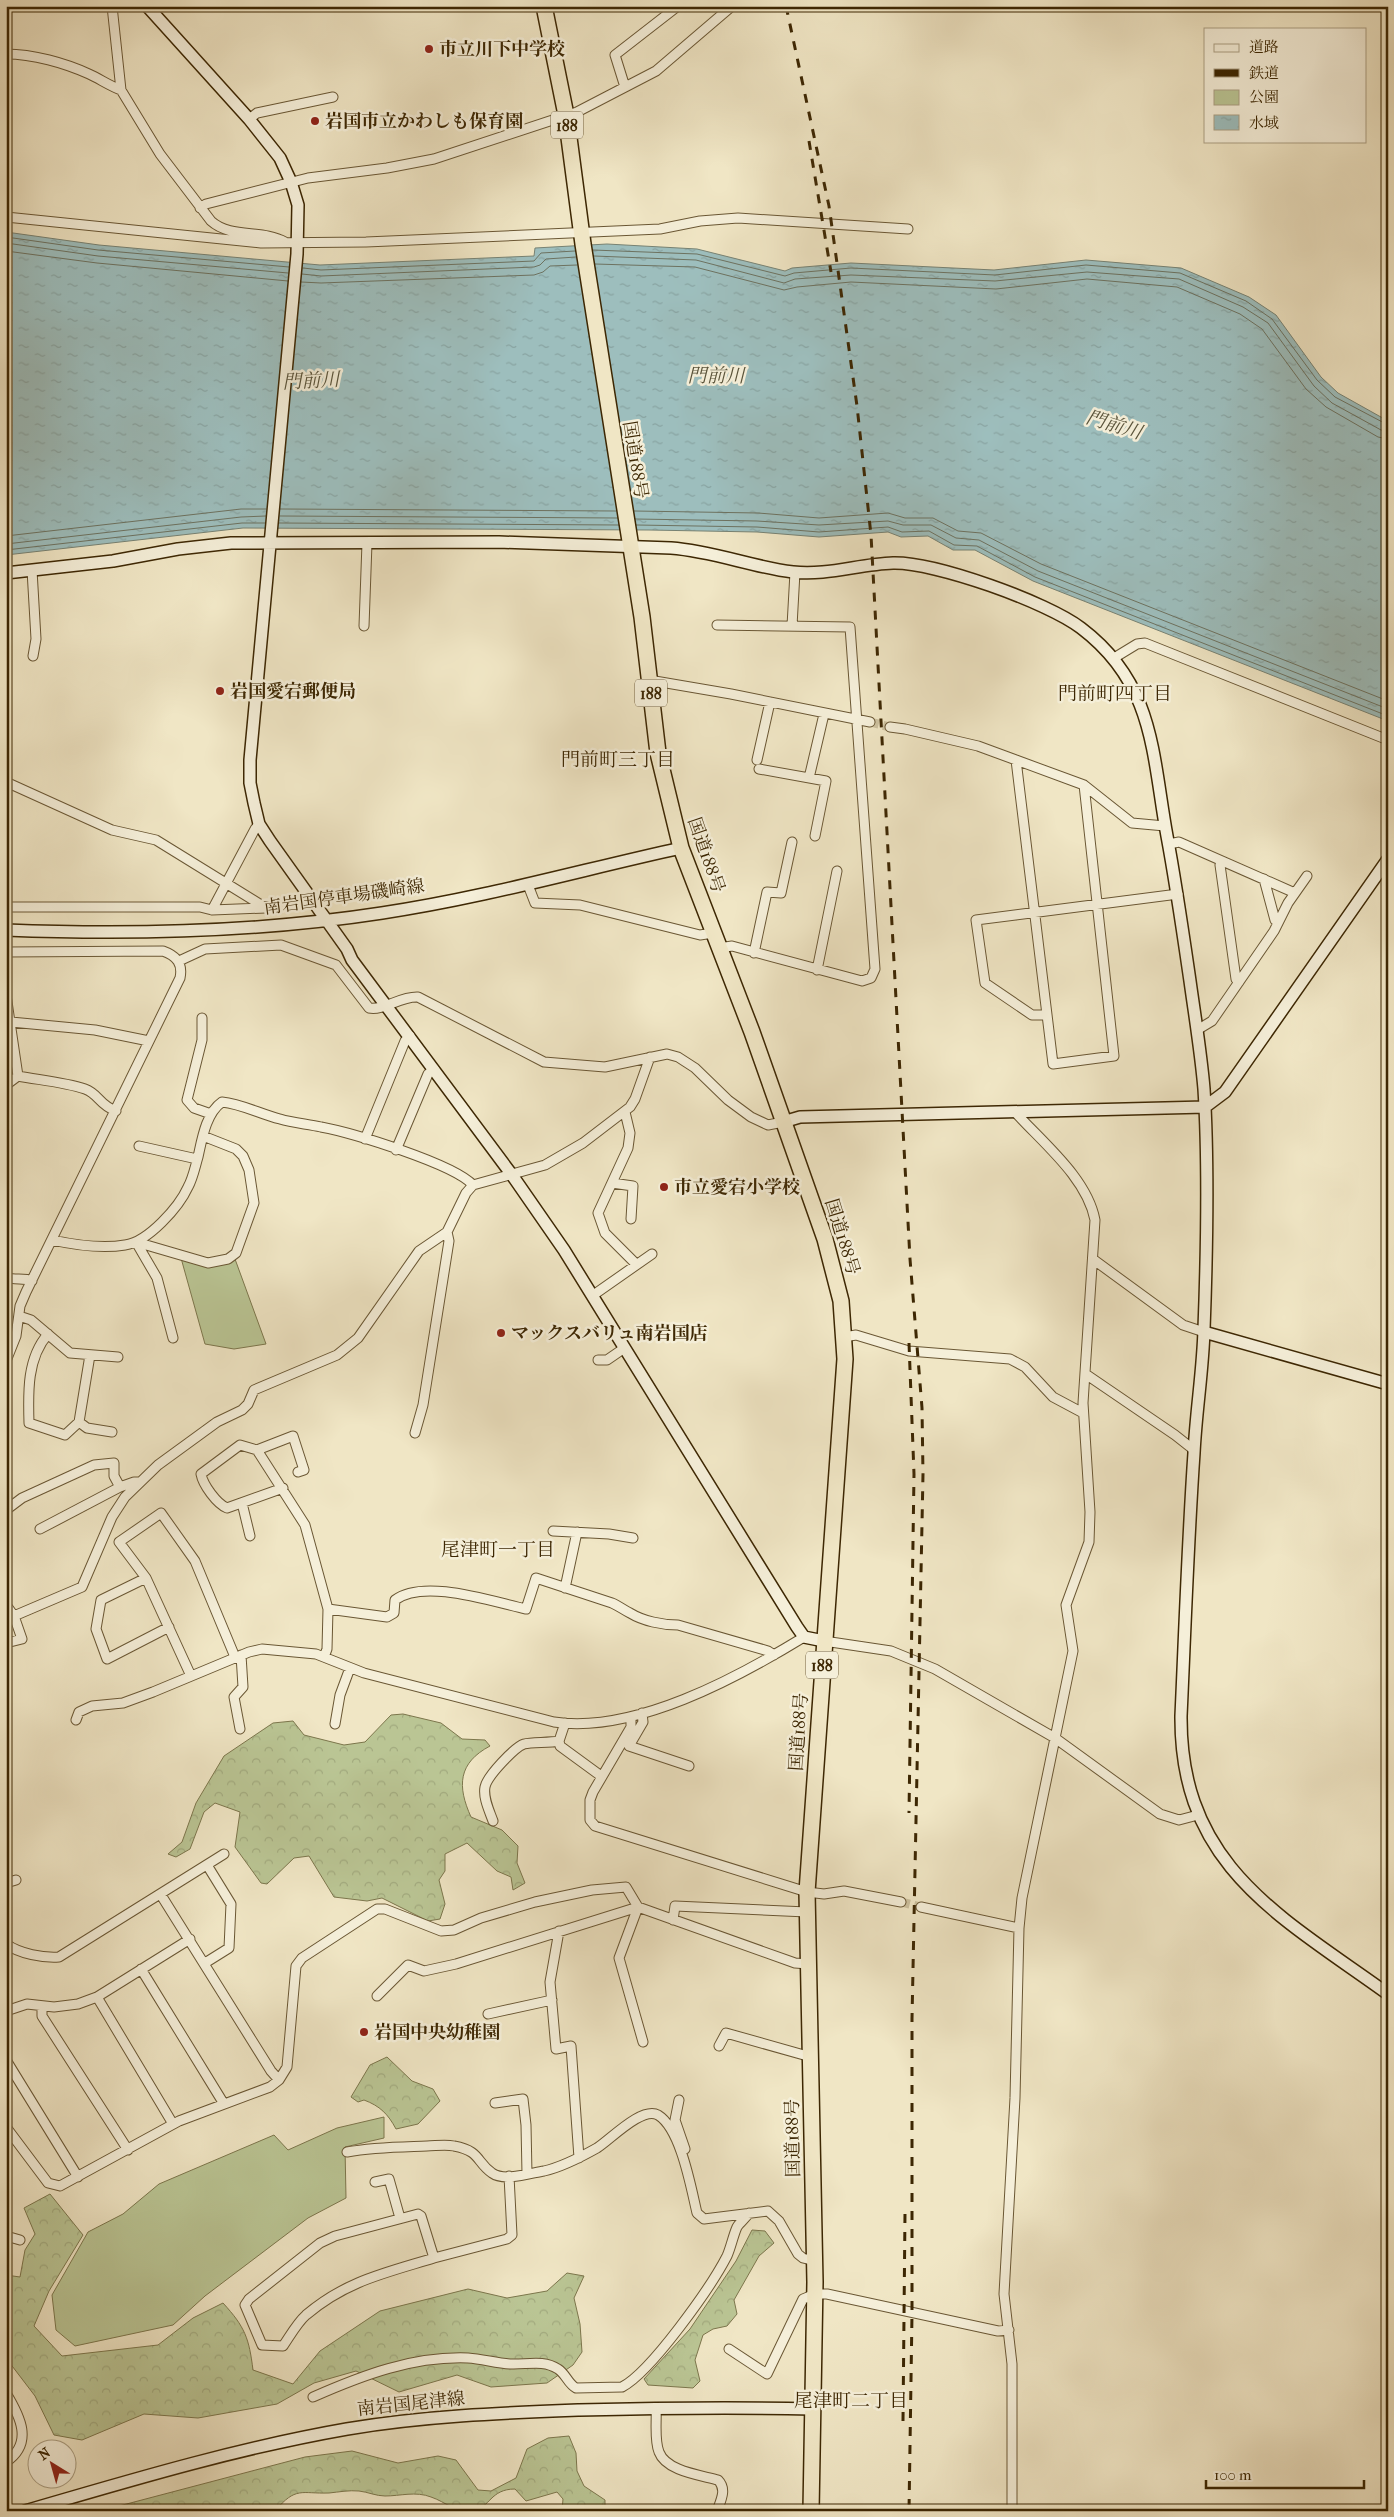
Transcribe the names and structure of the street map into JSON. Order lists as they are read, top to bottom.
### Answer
{
  "streets": {
    "highway": ["188", "国道188号"],
    "street": ["南岩国停車場磯崎線", "南岩国尾津線"]
  },
  "crossings": [
    ["国道188号", "南岩国停車場磯崎線"],
    ["国道188号", "南岩国尾津線"]
  ],
  "districts": [
    "門前町四丁目",
    "門前町三丁目",
    "尾津町一丁目",
    "尾津町二丁目"
  ],
  "water": ["門前川"],
  "places": [
    "市立川下中学校",
    "岩国市立かわしも保育園",
    "岩国愛宕郵便局",
    "市立愛宕小学校",
    "マックスバリュ南岩国店",
    "岩国中央幼稚園"
  ],
  "legend": [
    "道路",
    "鉄道",
    "公園",
    "水域"
  ],
  "scale_bar": "100 m",
  "north": "top left"
}
